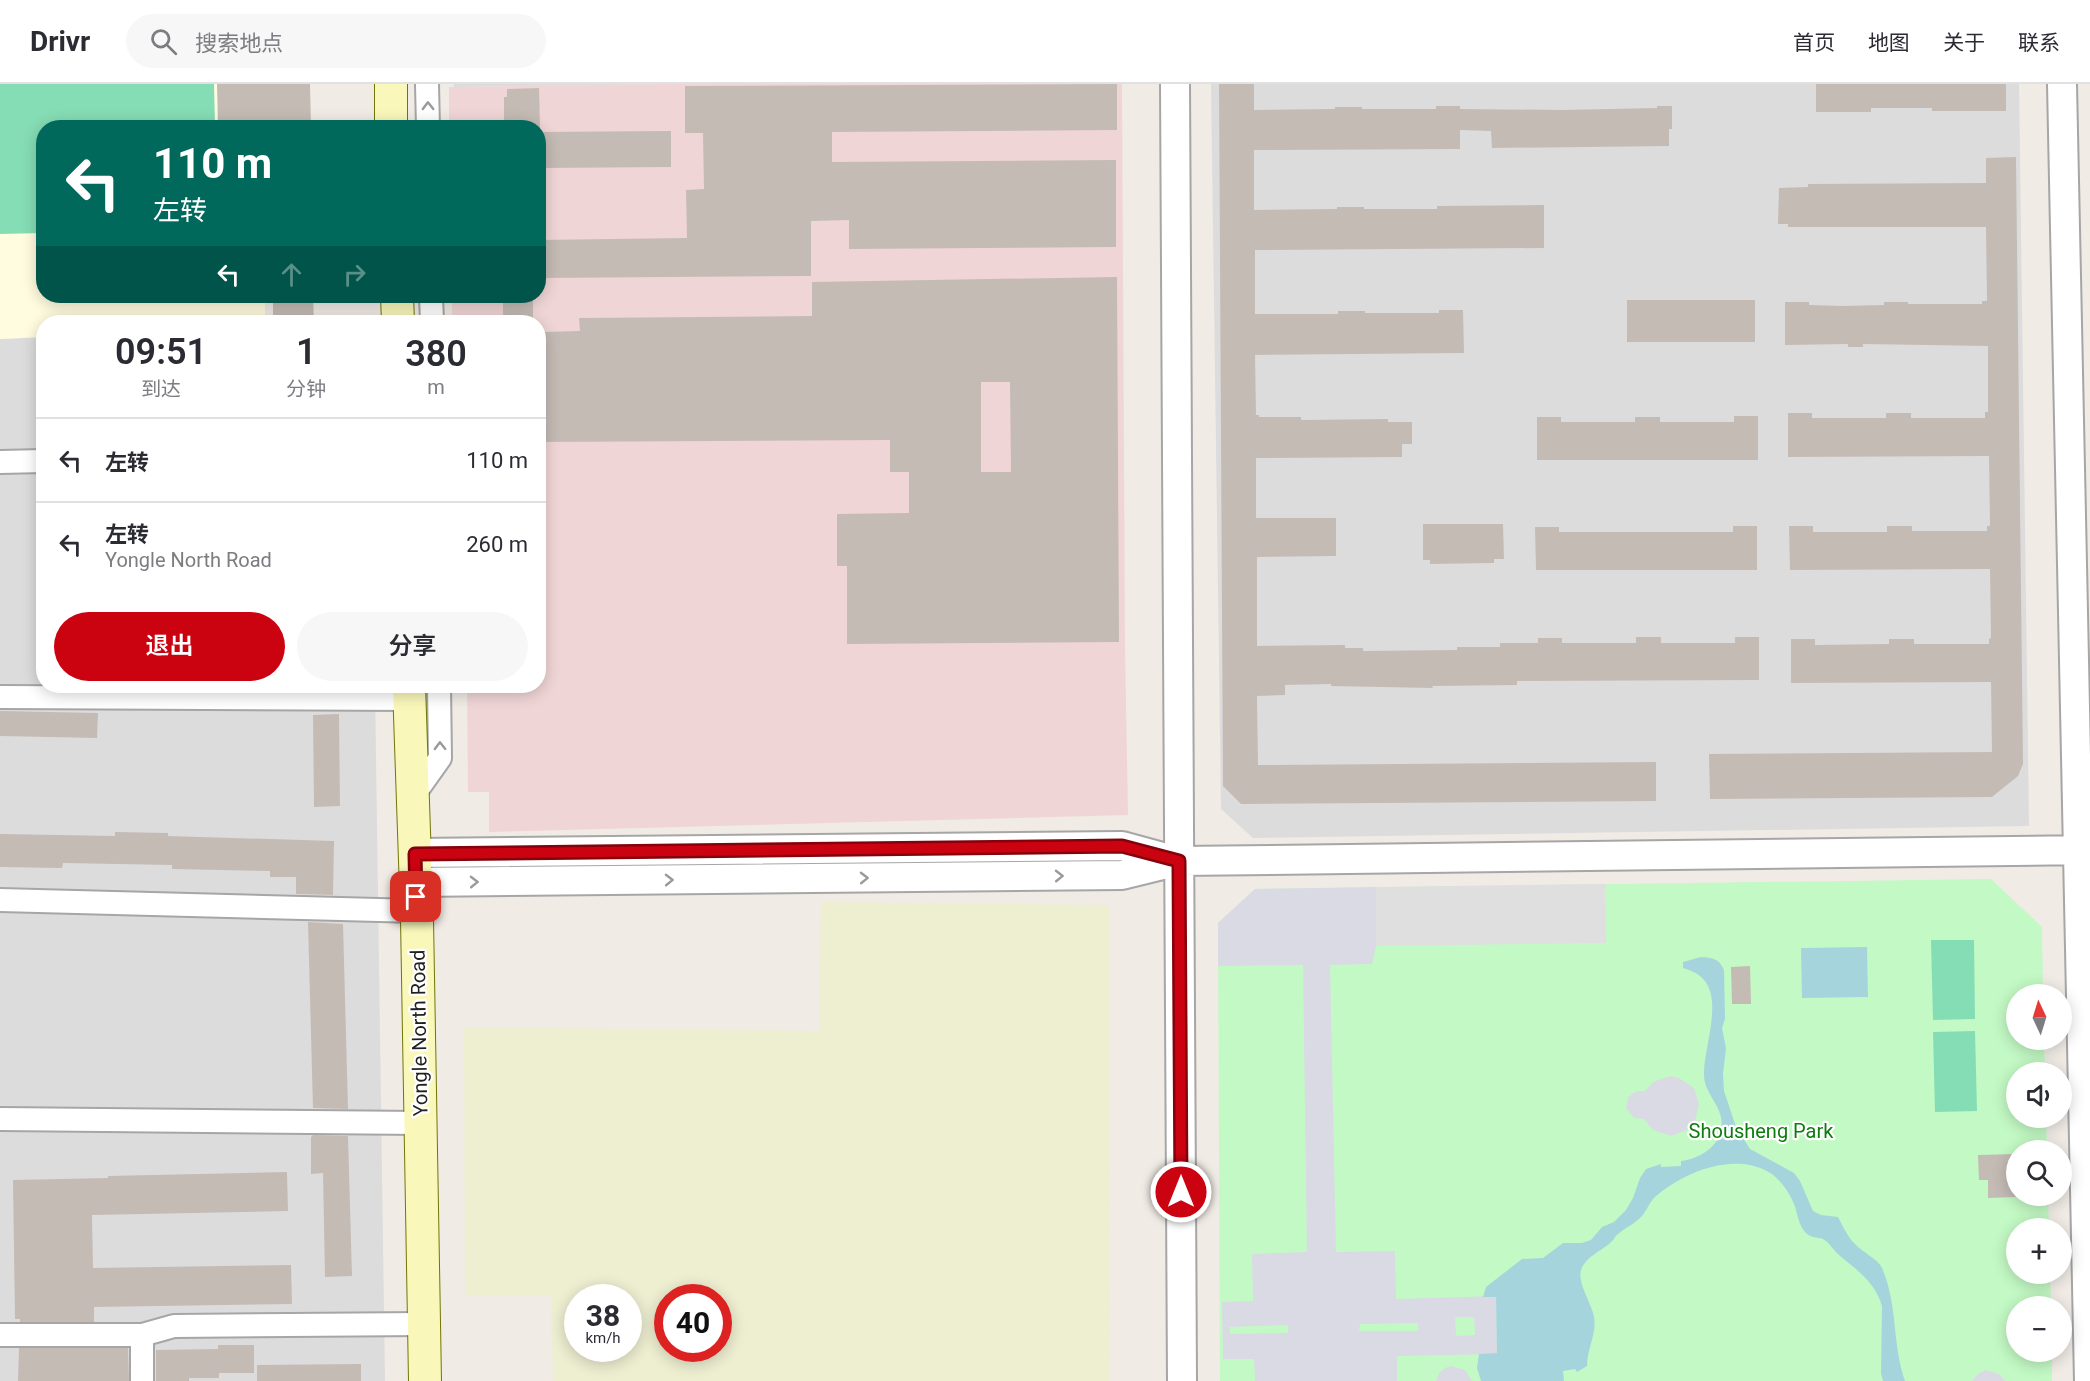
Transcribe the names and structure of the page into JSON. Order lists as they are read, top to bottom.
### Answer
{
  "streets": {
    "main road": ["Yongle North Road"]
  },
  "parks": ["Shousheng Park"],
  "north": "top",
  "page": {
    "header": "Drivr",
    "search": "搜索地点",
    "nav": [
      "首页",
      "地图",
      "关于",
      "联系"
    ],
    "turn": ["110 m", "左转"],
    "eta": [
      "09:51",
      "到达",
      "1",
      "分钟",
      "380",
      "m"
    ],
    "list": [
      {
        "name": "左转",
        "value": "110 m"
      },
      {
        "name": "左转",
        "note": "Yongle North Road",
        "value": "260 m"
      }
    ],
    "buttons": ["退出", "分享"],
    "map_buttons": ["+", "−"],
    "speed": "38 km/h",
    "limit": "40"
  }
}
